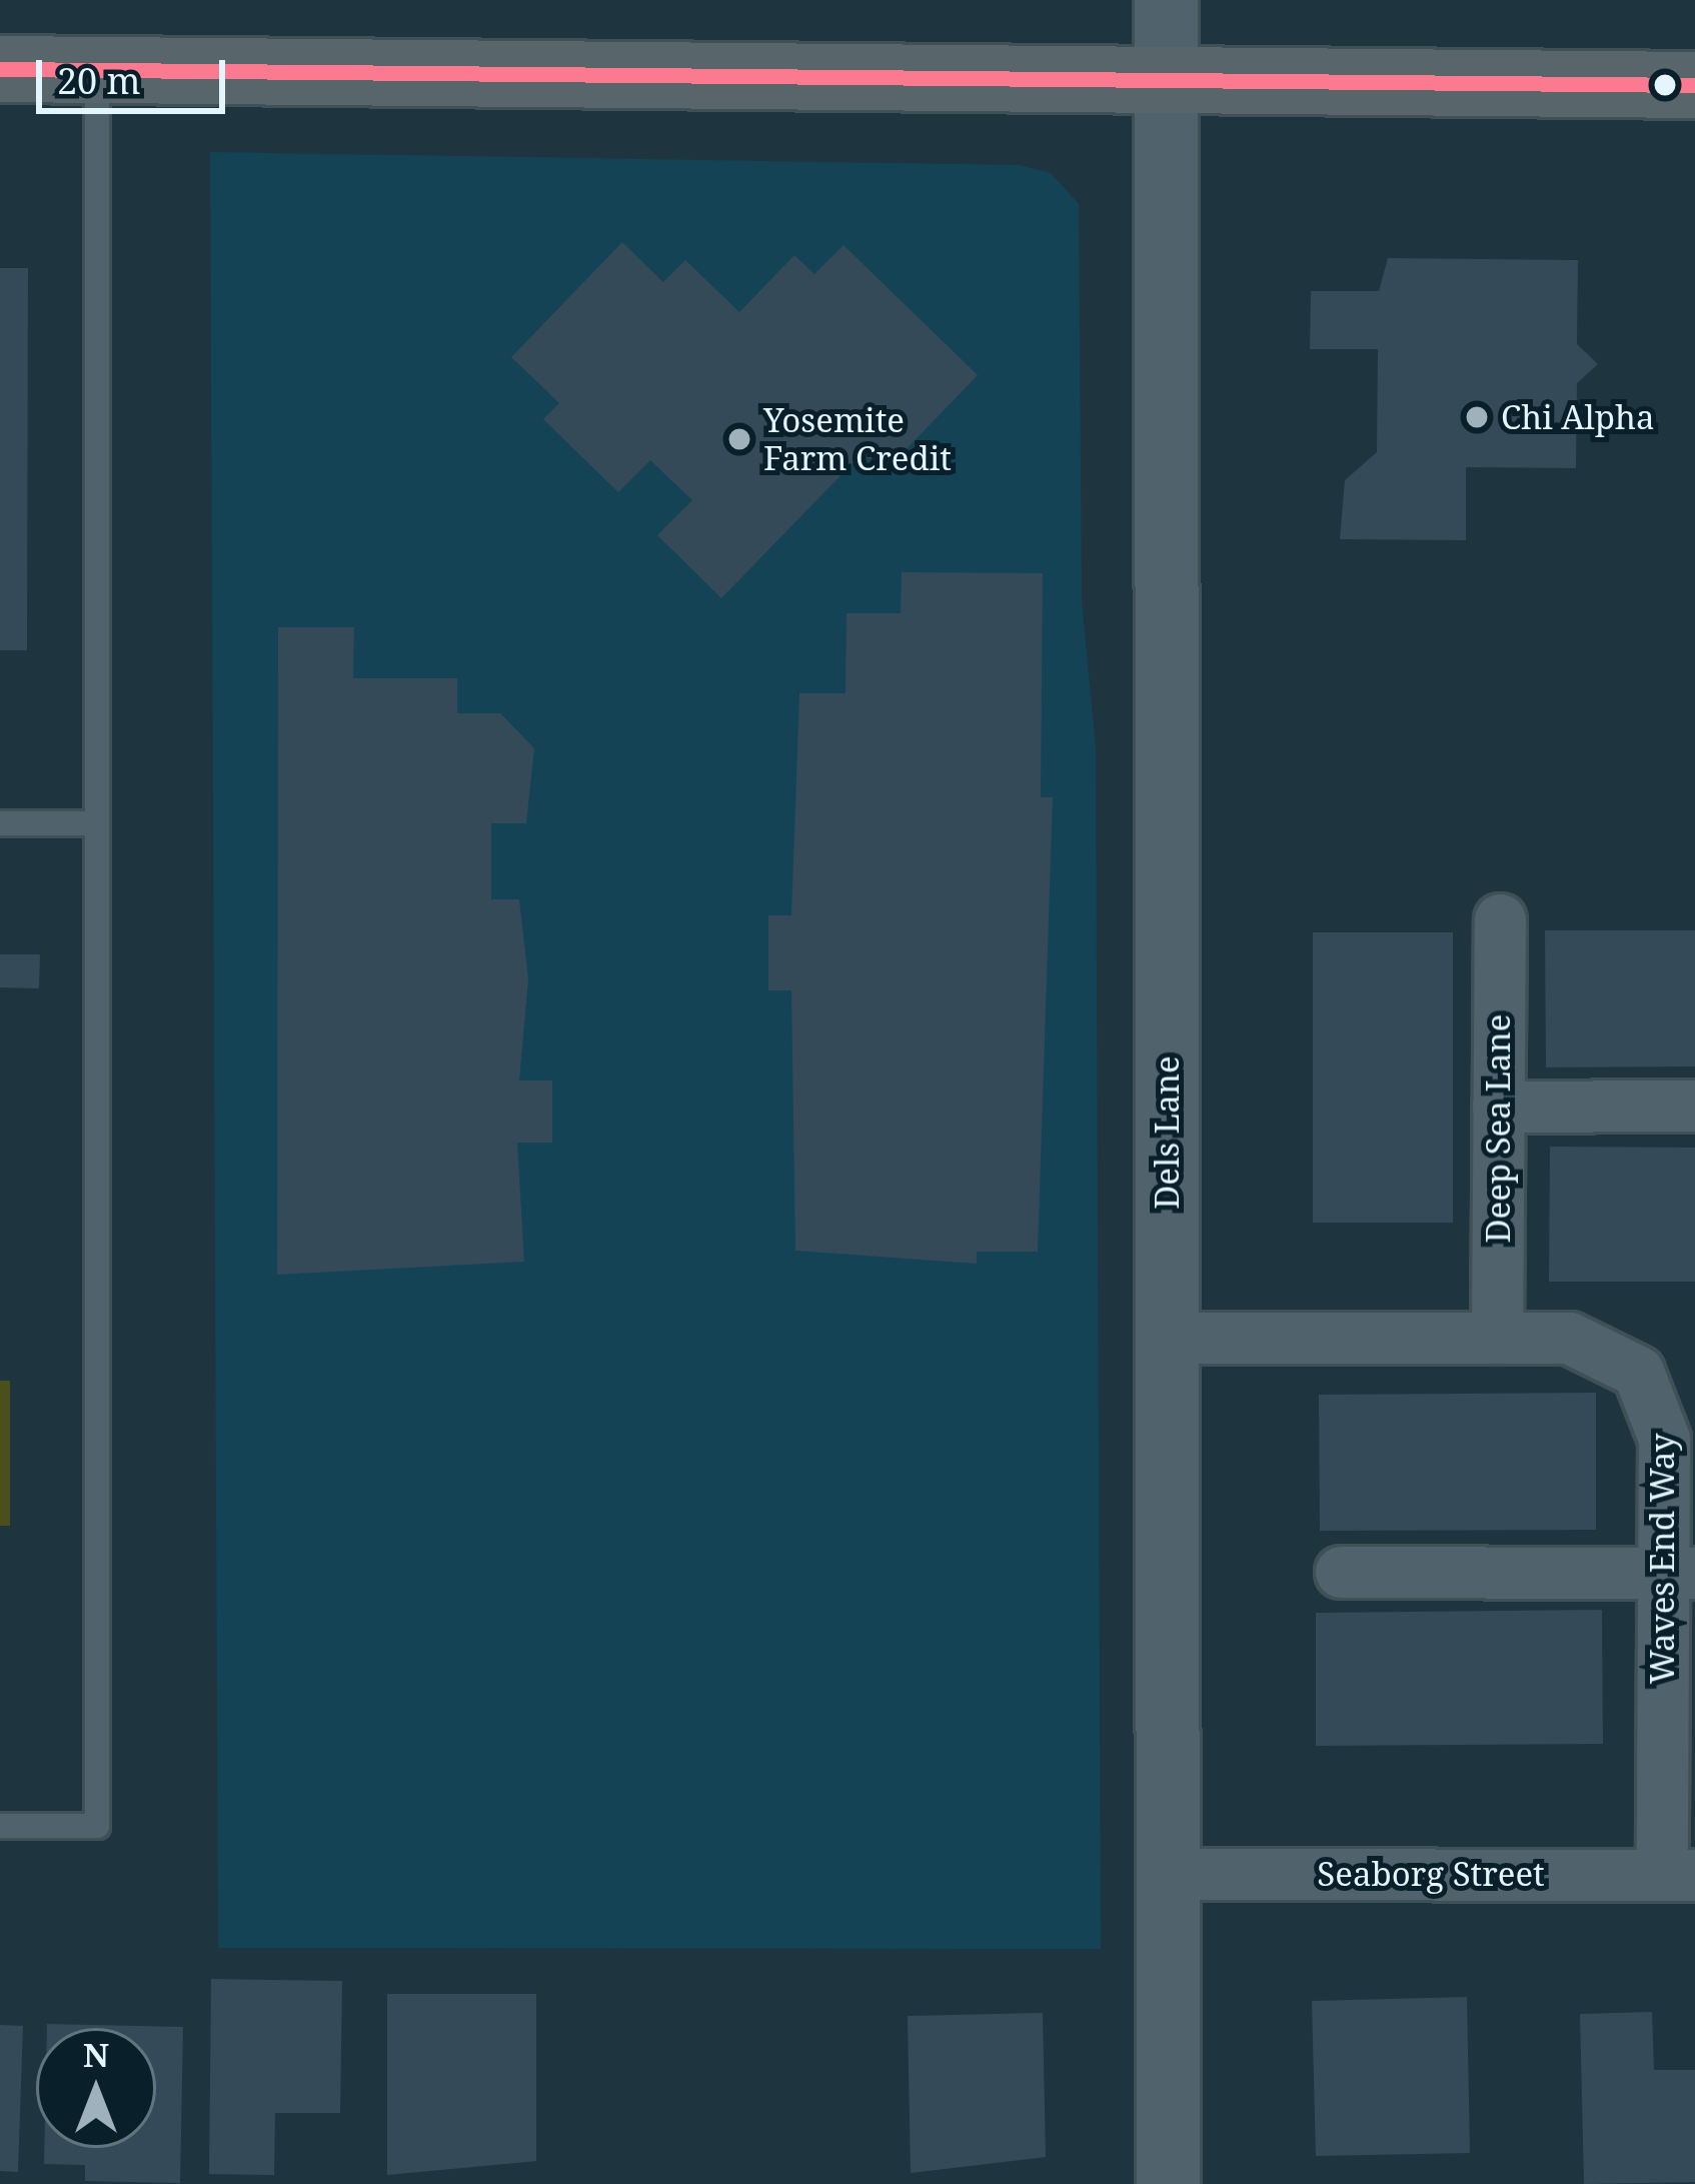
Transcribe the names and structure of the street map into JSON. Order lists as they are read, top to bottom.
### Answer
{
  "streets": {
    "street": [
      "Deep Sea Lane",
      "Dels Lane",
      "Waves End Way",
      "Seaborg Street"
    ]
  },
  "crossings": [
    ["Deep Sea Lane", "Waves End Way"],
    ["Dels Lane", "Waves End Way"],
    ["Dels Lane", "Seaborg Street"],
    ["Waves End Way", "Seaborg Street"]
  ],
  "places": ["Chi Alpha", "Yosemite Farm Credit"],
  "scale_bar": "20 m",
  "north": "top"
}
